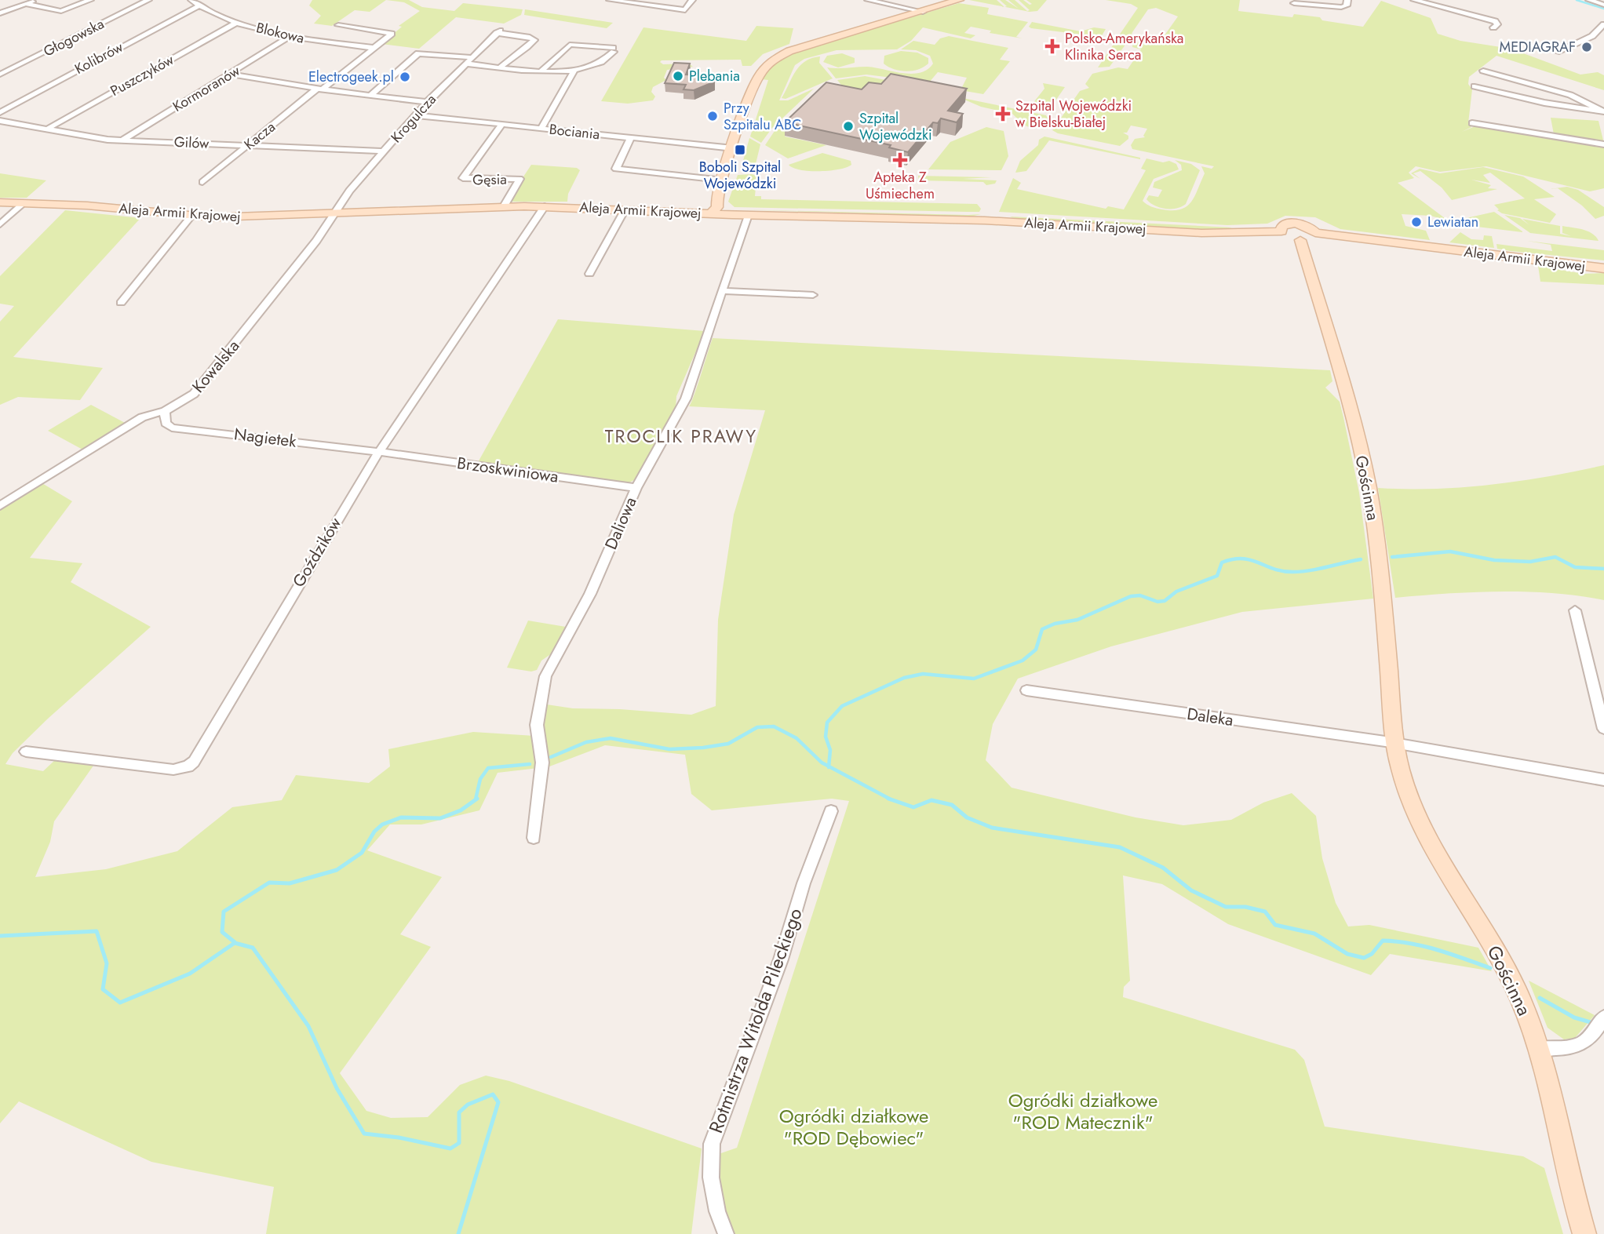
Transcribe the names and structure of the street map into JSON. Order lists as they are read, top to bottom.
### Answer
{
  "streets": {
    "street": [
      "Blokowa",
      "Głogowska",
      "Kolibrów",
      "Puszczyków",
      "Kormoranów",
      "Krogulcza",
      "Bociania",
      "Kacza",
      "Gilów",
      "Gęsia",
      "Aleja Armii Krajowej",
      "Kowalska",
      "Nagietek",
      "Brzoskwiniowa",
      "Gościnna",
      "Daliowa",
      "Goździków",
      "Daleka",
      "Rotmistrza Witolda Pileckiego"
    ]
  },
  "crossings": [
    ["Blokowa", "Kolibrów"],
    ["Blokowa", "Puszczyków"],
    ["Blokowa", "Kormoranów"],
    ["Blokowa", "Kacza"],
    ["Puszczyków", "Gilów"],
    ["Kormoranów", "Gilów"],
    ["Krogulcza", "Bociania"],
    ["Krogulcza", "Gilów"],
    ["Krogulcza", "Aleja Armii Krajowej"],
    ["Krogulcza", "Kowalska"],
    ["Bociania", "Gęsia"],
    ["Kacza", "Gilów"],
    ["Gęsia", "Aleja Armii Krajowej"],
    ["Aleja Armii Krajowej", "Kowalska"],
    ["Aleja Armii Krajowej", "Gościnna"],
    ["Aleja Armii Krajowej", "Daliowa"],
    ["Aleja Armii Krajowej", "Goździków"],
    ["Kowalska", "Nagietek"],
    ["Nagietek", "Brzoskwiniowa"],
    ["Nagietek", "Goździków"],
    ["Brzoskwiniowa", "Daliowa"],
    ["Brzoskwiniowa", "Goździków"],
    ["Gościnna", "Daleka"]
  ],
  "districts": ["TROCLIK PRAWY"],
  "parks": ["Ogródki działkowe \"ROD Matecznik\"", "Ogródki działkowe \"ROD Dębowiec\""],
  "places": {
    "health": ["Polsko-Amerykańska Klinika Serca", "Szpital Wojewódzki w Bielsku-Białej", "Apteka Z Uśmiechem"],
    "other": [
      "MEDIAGRAF",
      "Plebania",
      "Electrogeek.pl",
      "Przy Szpitalu ABC",
      "Szpital Wojewódzki",
      "Lewiatan"
    ],
    "transit": ["Boboli Szpital Wojewódzki"]
  }
}
